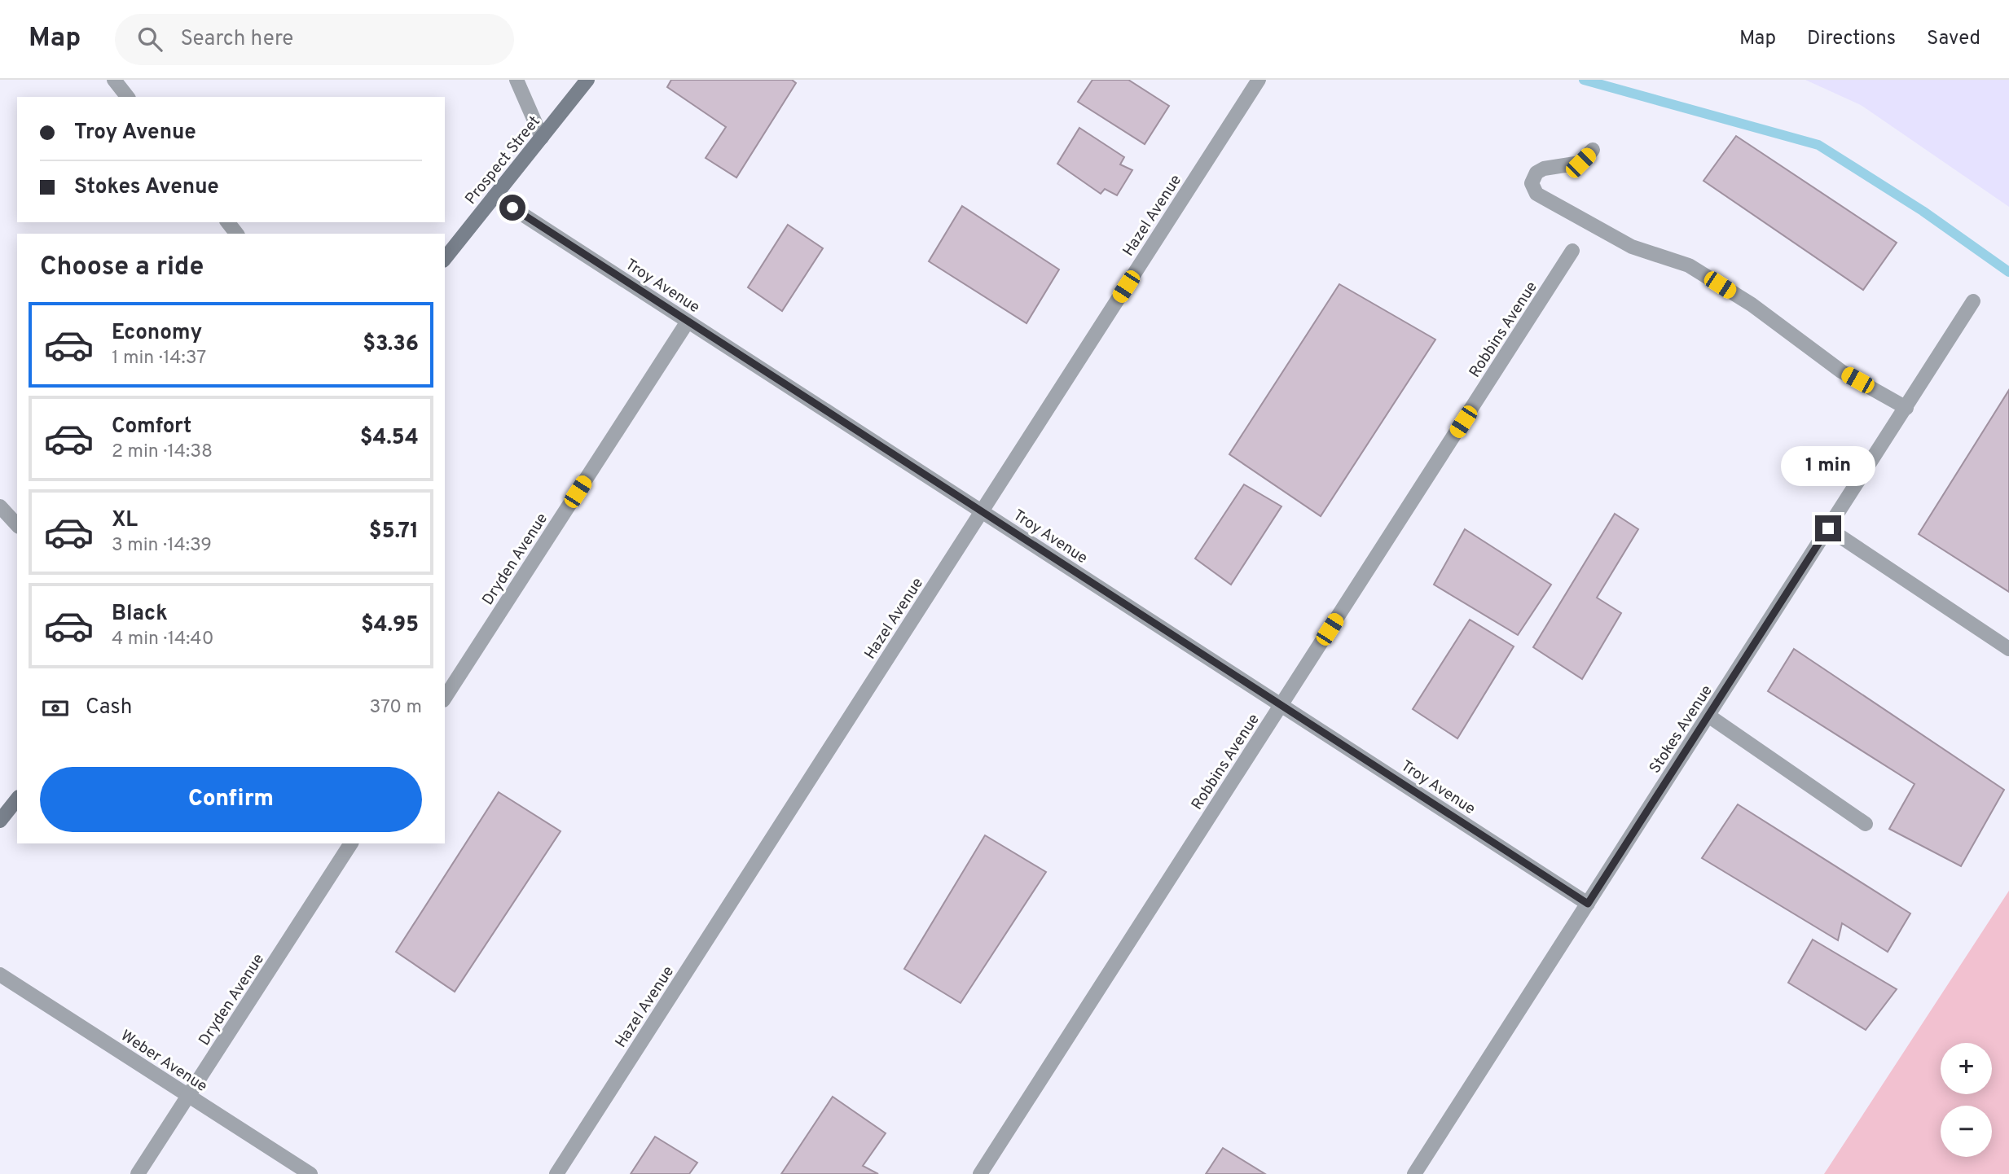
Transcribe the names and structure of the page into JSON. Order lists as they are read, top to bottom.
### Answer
{
  "streets": {
    "street": [
      "Prospect Street",
      "Hazel Avenue",
      "Troy Avenue",
      "Robbins Avenue",
      "Dryden Avenue",
      "Stokes Avenue",
      "Weber Avenue"
    ]
  },
  "crossings": [
    ["Prospect Street", "Troy Avenue"],
    ["Hazel Avenue", "Troy Avenue"],
    ["Troy Avenue", "Robbins Avenue"],
    ["Troy Avenue", "Dryden Avenue"],
    ["Troy Avenue", "Stokes Avenue"],
    ["Dryden Avenue", "Weber Avenue"]
  ],
  "page": {
    "header": "Map",
    "search": "Search here",
    "nav": ["Map", "Directions", "Saved"],
    "banner": ["Troy Avenue", "Stokes Avenue"],
    "heading": "Choose a ride",
    "list": [
      {
        "name": "Economy",
        "note": "1 min · 14:37",
        "value": "$3.36"
      },
      {
        "name": "Comfort",
        "note": "2 min · 14:38",
        "value": "$4.54"
      },
      {
        "name": "XL",
        "note": "3 min · 14:39",
        "value": "$5.71"
      },
      {
        "name": "Black",
        "note": "4 min · 14:40",
        "value": "$4.95"
      }
    ],
    "bubble": "1 min",
    "pay": ["Cash", "370 m"],
    "buttons": "Confirm",
    "map_buttons": ["+", "−"]
  }
}
